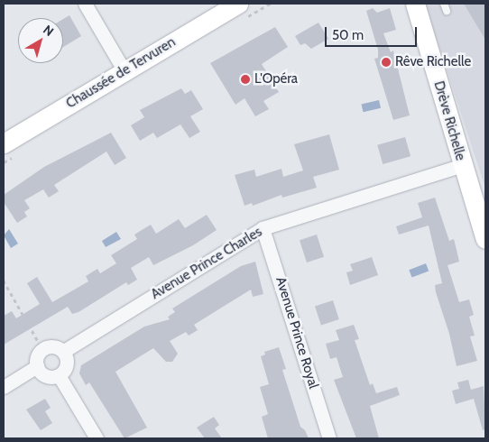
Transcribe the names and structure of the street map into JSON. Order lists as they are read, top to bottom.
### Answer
{
  "streets": {
    "main road": ["Chaussée de Tervuren", "Drève Richelle"],
    "street": ["Avenue Prince Charles", "Avenue Prince Royal"]
  },
  "crossings": [
    ["Drève Richelle", "Avenue Prince Charles"],
    ["Avenue Prince Charles", "Avenue Prince Royal"]
  ],
  "places": ["Rêve Richelle", "L'Opéra"],
  "scale_bar": "50 m",
  "north": "top right"
}
